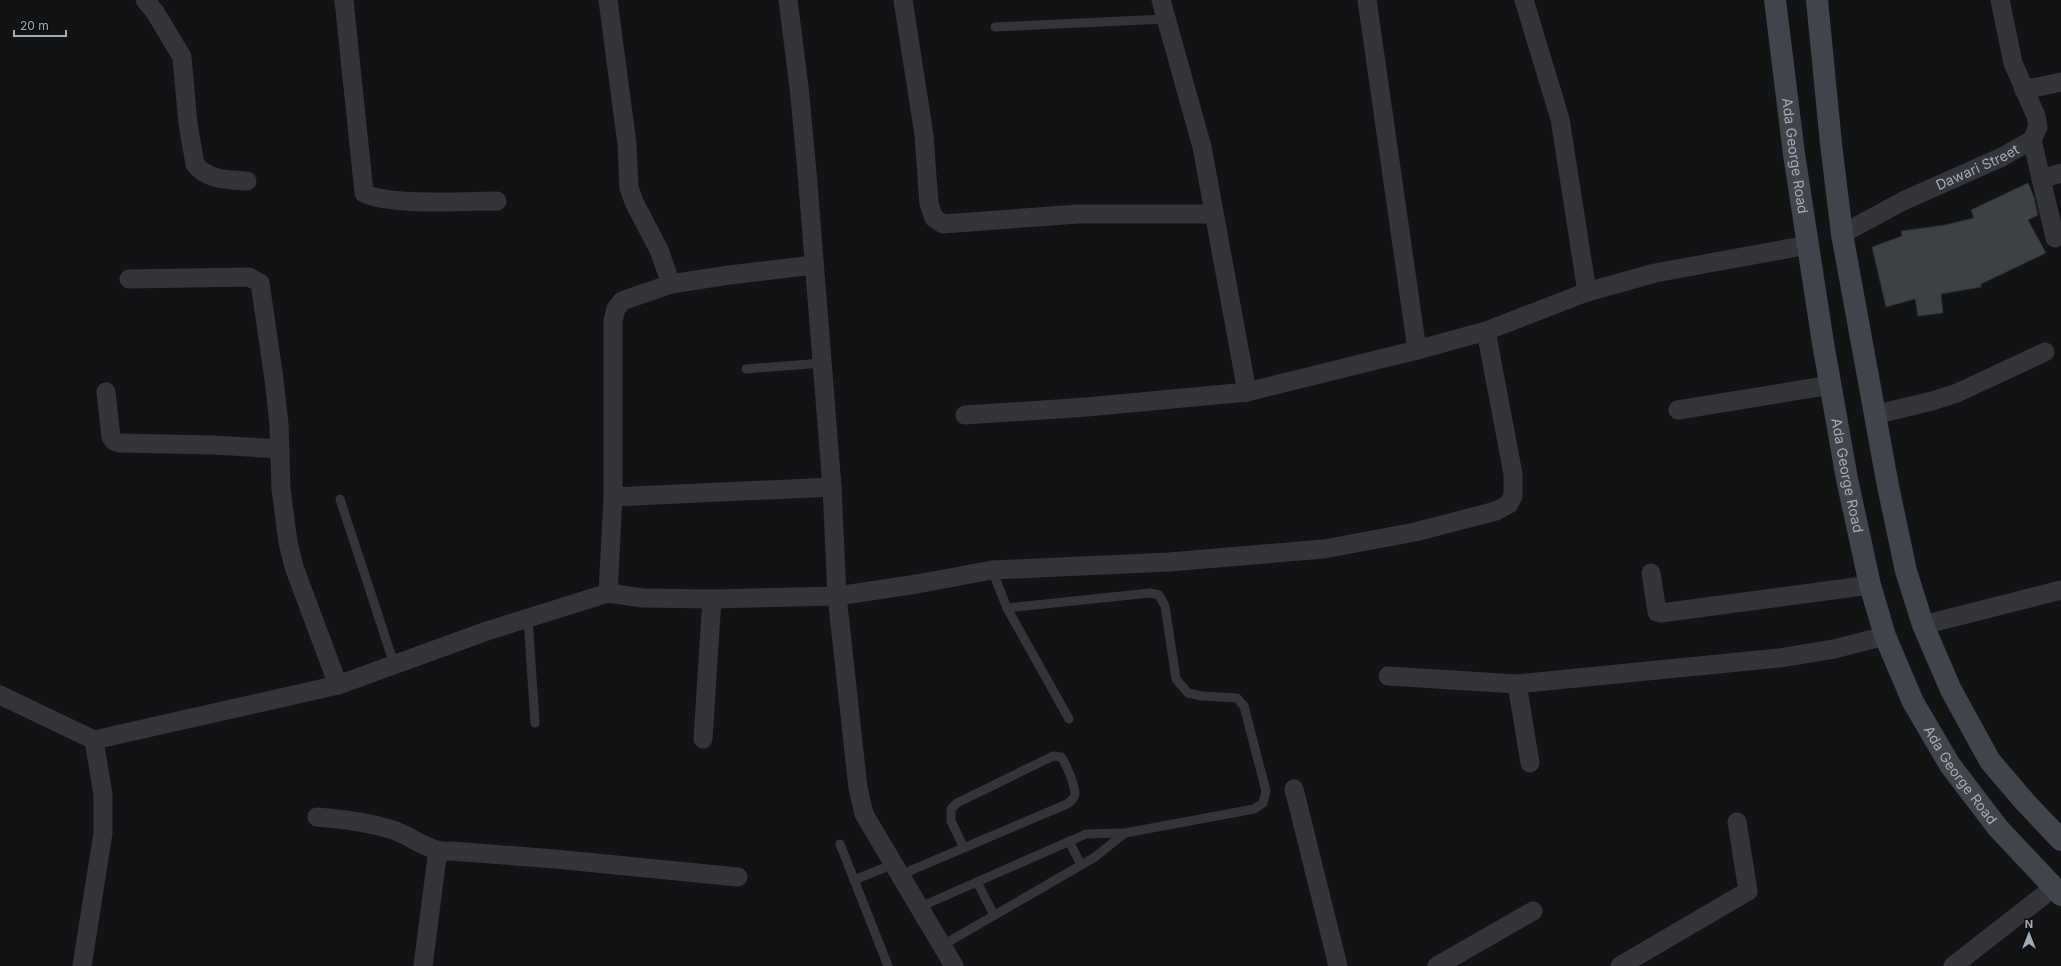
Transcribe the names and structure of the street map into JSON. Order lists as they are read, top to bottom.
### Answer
{
  "streets": {
    "main road": ["Ada George Road"],
    "street": ["Dawari Street"]
  },
  "scale_bar": "20 m",
  "north": "top"
}
